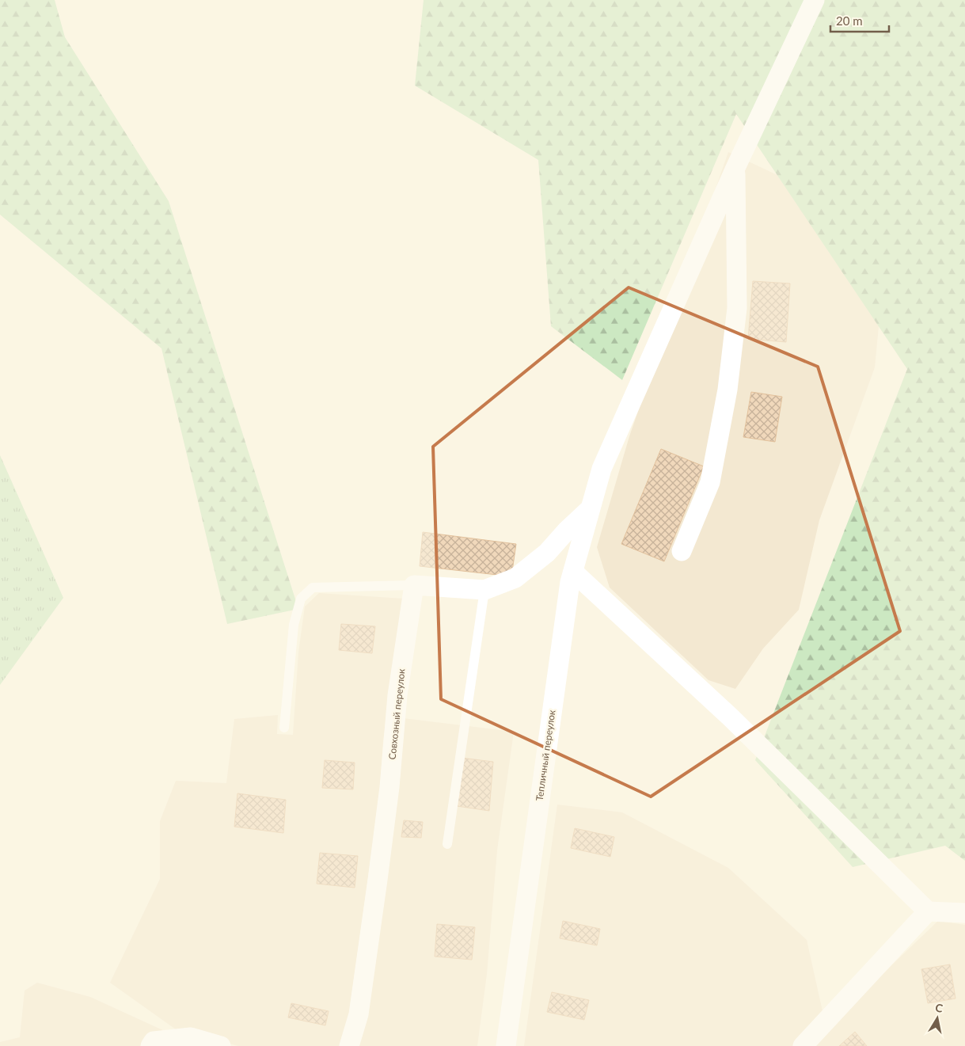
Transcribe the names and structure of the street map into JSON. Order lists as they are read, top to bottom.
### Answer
{
  "streets": {
    "street": ["Совхозный переулок", "Тепличный переулок"]
  },
  "scale_bar": "20 m",
  "north": "top"
}
